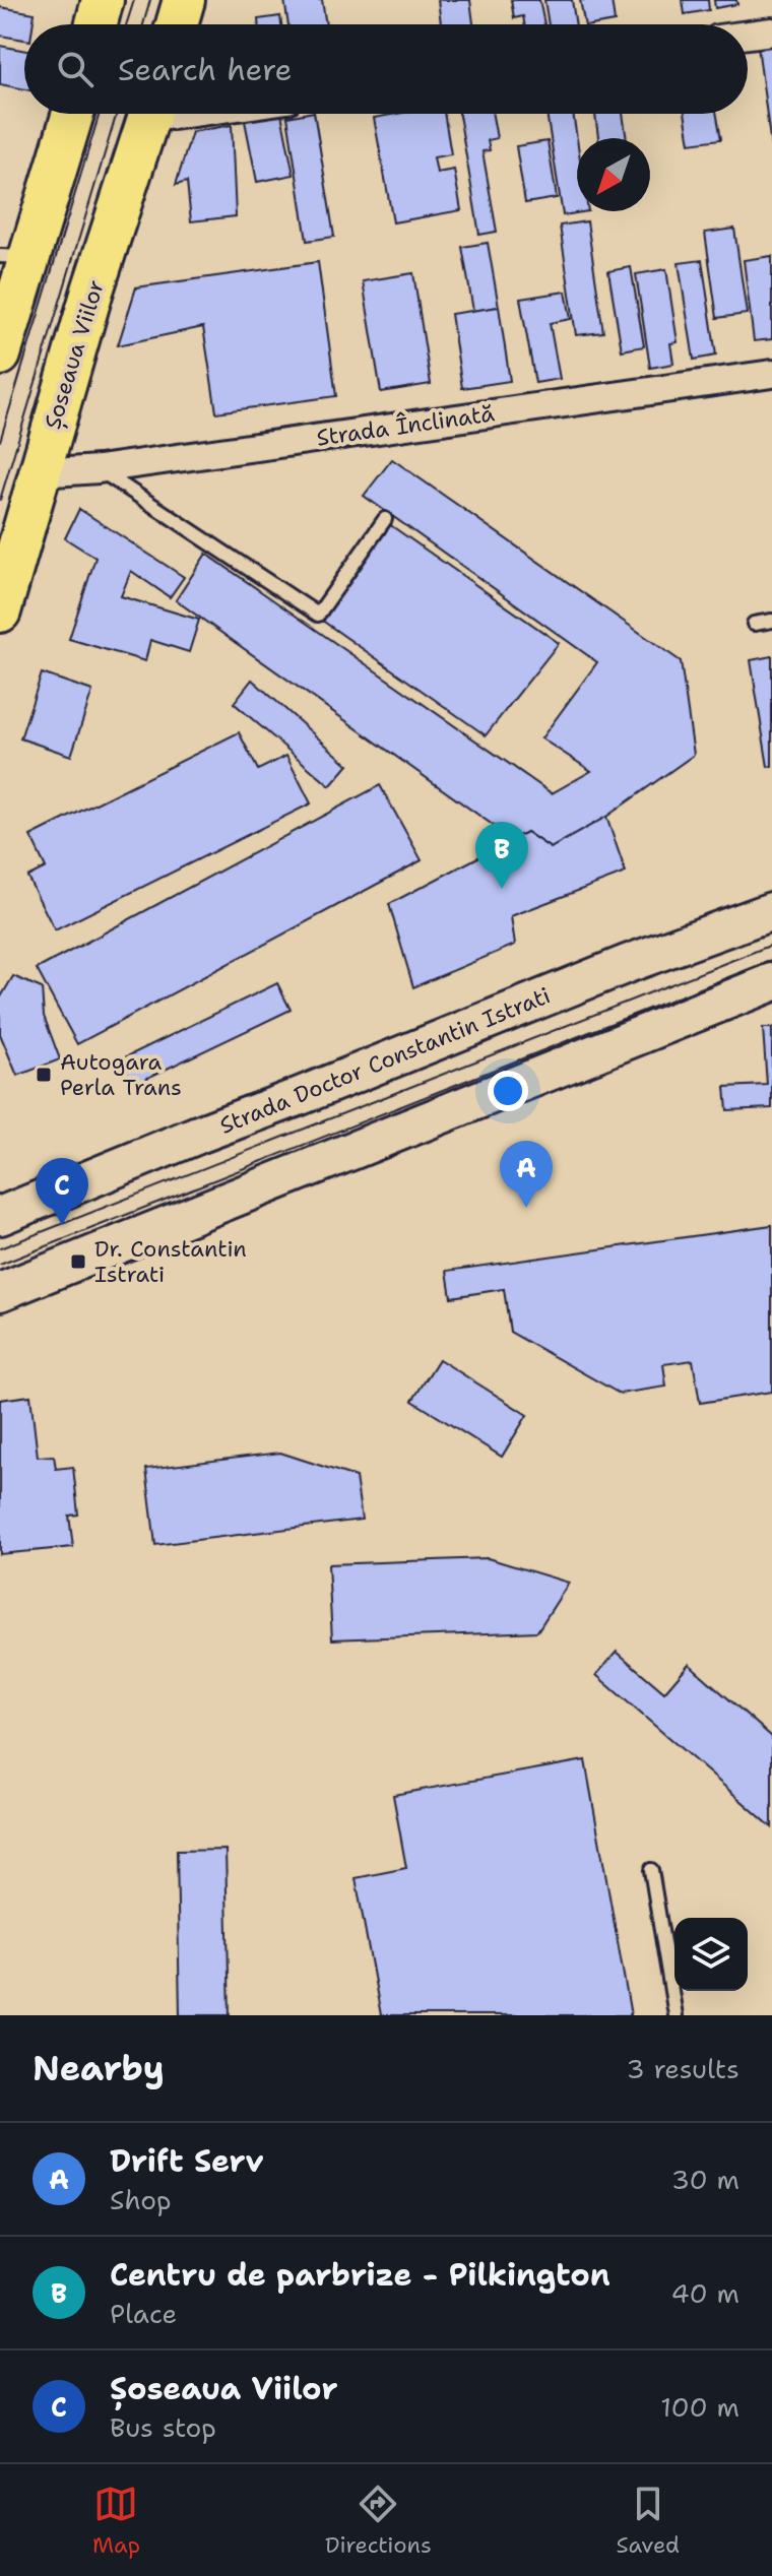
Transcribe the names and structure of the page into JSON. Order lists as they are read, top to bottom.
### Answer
{
  "streets": {
    "main road": ["Șoseaua Viilor", "Strada Doctor Constantin Istrati"],
    "street": ["Strada Înclinată"]
  },
  "crossings": [
    ["Șoseaua Viilor", "Strada Înclinată"]
  ],
  "places": {
    "transit": ["Autogara Perla Trans", "Dr. Constantin Istrati"]
  },
  "north": "bottom left",
  "page": {
    "search": "Search here",
    "pins": ["B", "A", "C"],
    "heading": ["Nearby", "3 results"],
    "list": [
      {
        "mark": "A",
        "name": "Drift Serv",
        "note": "Shop",
        "value": "30 m"
      },
      {
        "mark": "B",
        "name": "Centru de parbrize - Pilkington",
        "note": "Place",
        "value": "40 m"
      },
      {
        "mark": "C",
        "name": "Șoseaua Viilor",
        "note": "Bus stop",
        "value": "100 m"
      }
    ],
    "nav": ["Map", "Directions", "Saved"]
  }
}
